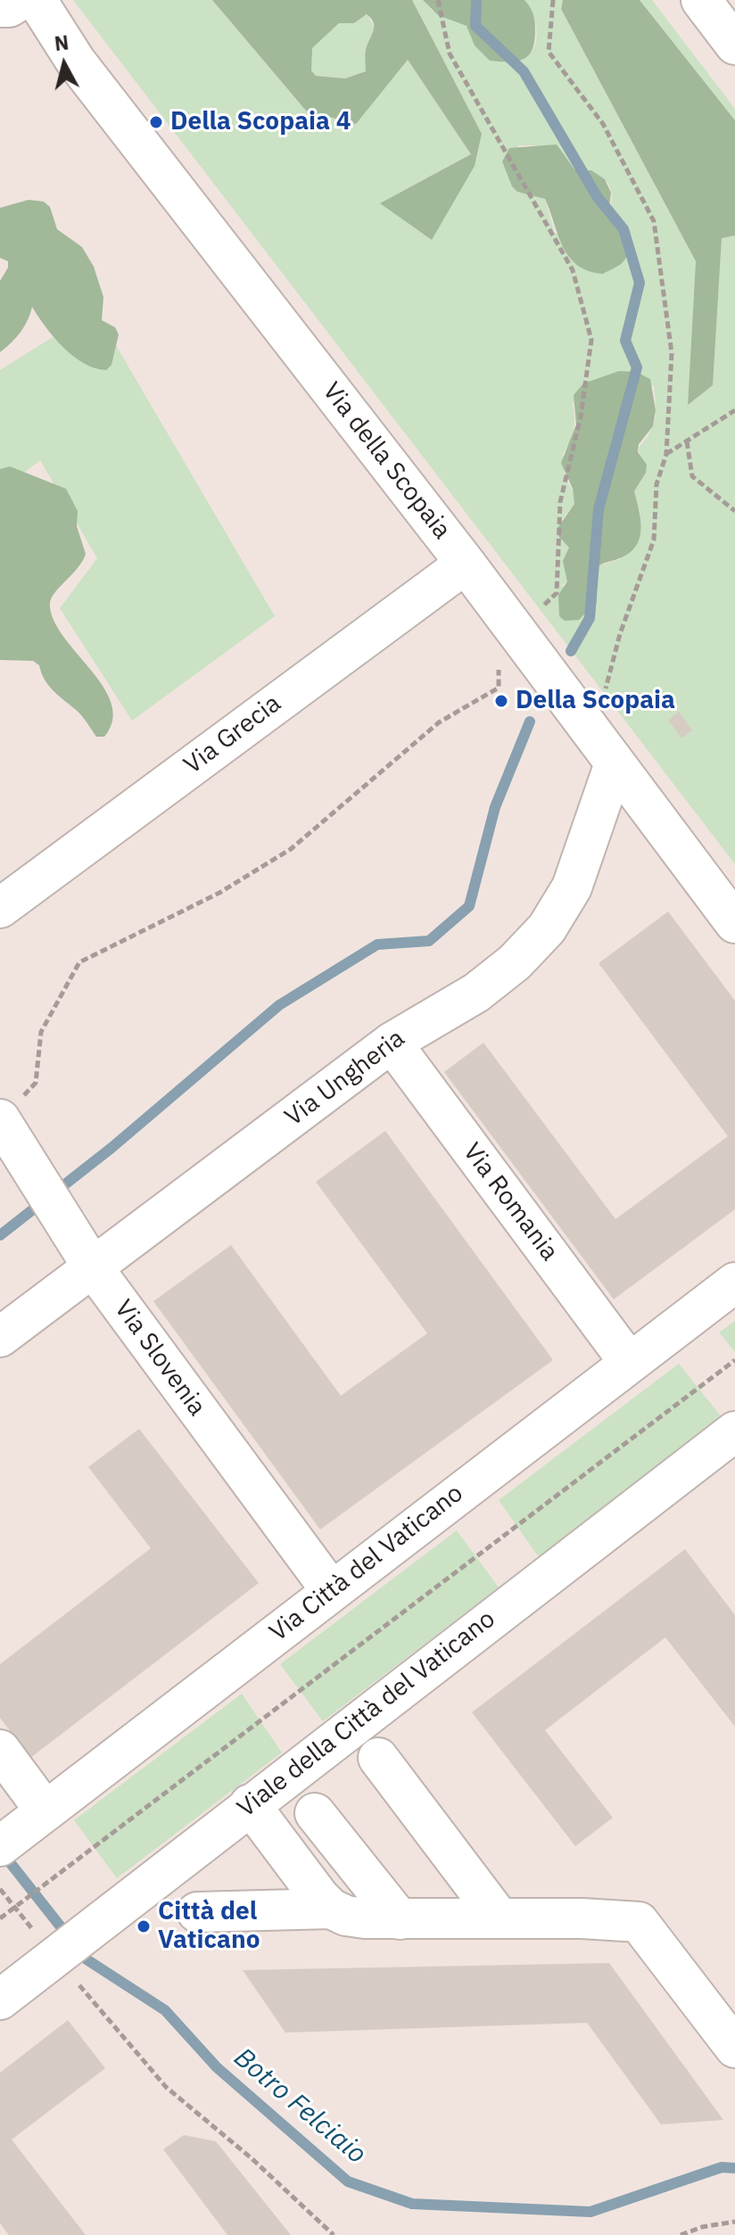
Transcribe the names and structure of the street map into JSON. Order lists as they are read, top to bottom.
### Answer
{
  "streets": {
    "street": [
      "Via della Scopaia",
      "Via Grecia",
      "Via Ungheria",
      "Via Romania",
      "Via Slovenia",
      "Via Città del Vaticano",
      "Viale della Città del Vaticano"
    ]
  },
  "crossings": [
    ["Via della Scopaia", "Via Grecia"],
    ["Via della Scopaia", "Via Ungheria"],
    ["Via Ungheria", "Via Romania"],
    ["Via Ungheria", "Via Slovenia"],
    ["Via Romania", "Via Città del Vaticano"],
    ["Via Slovenia", "Via Città del Vaticano"]
  ],
  "water": ["Botro Felciaio"],
  "places": ["Della Scopaia 4", "Della Scopaia", "Città del Vaticano"],
  "north": "top"
}
